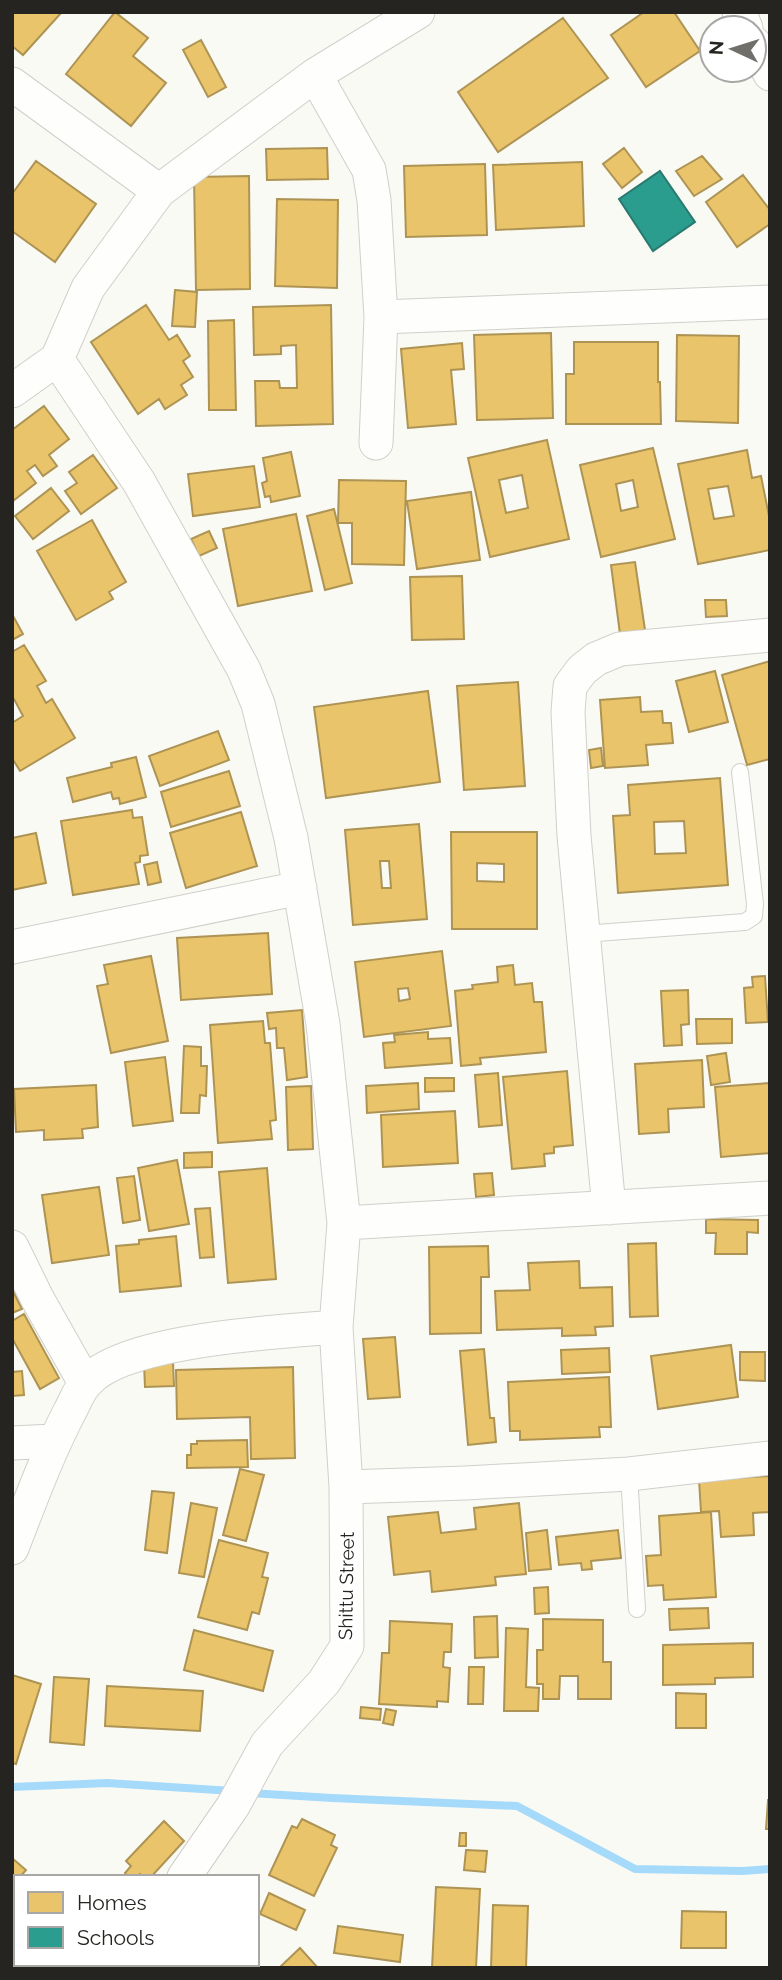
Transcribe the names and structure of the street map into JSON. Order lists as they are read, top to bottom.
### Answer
{
  "streets": {
    "street": ["Shittu Street"]
  },
  "legend": ["Homes", "Schools"],
  "north": "left"
}
